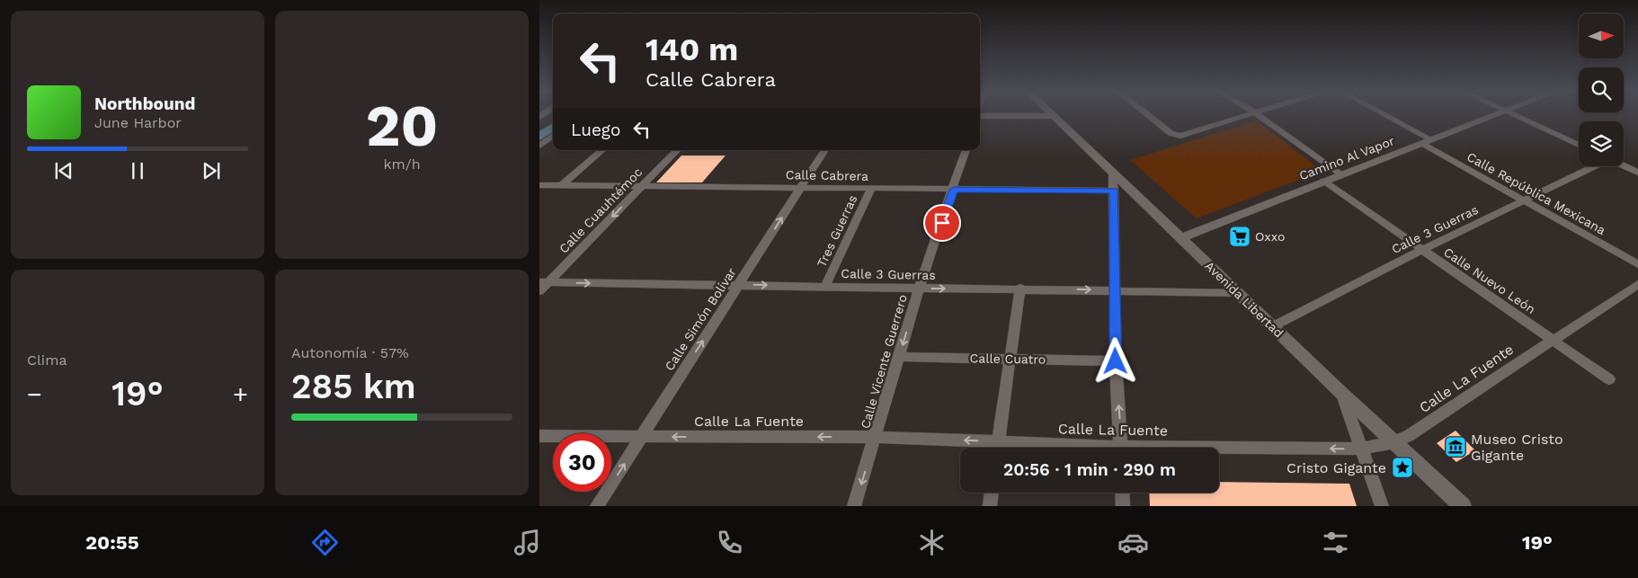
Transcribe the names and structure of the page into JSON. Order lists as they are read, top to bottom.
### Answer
{
  "streets": {
    "street": [
      "Camino Al Vapor",
      "Calle Cabrera",
      "Calle República Mexicana",
      "Calle Cuauhtémoc",
      "Calle 3 Guerras",
      "Tres Guerras",
      "Calle Nuevo León",
      "Avenida Libertad",
      "Calle Simón Bolívar",
      "Calle Cuatro",
      "Calle Vicente Guerrero",
      "Calle La Fuente"
    ]
  },
  "crossings": [
    ["Camino Al Vapor", "Calle República Mexicana"],
    ["Camino Al Vapor", "Calle Nuevo León"],
    ["Camino Al Vapor", "Avenida Libertad"],
    ["Calle Cabrera", "Calle Cuauhtémoc"],
    ["Calle Cabrera", "Tres Guerras"],
    ["Calle Cabrera", "Calle Simón Bolívar"],
    ["Calle Cabrera", "Calle Vicente Guerrero"],
    ["Calle República Mexicana", "Calle 3 Guerras"],
    ["Calle Cuauhtémoc", "Calle 3 Guerras"],
    ["Calle 3 Guerras", "Tres Guerras"],
    ["Calle 3 Guerras", "Calle Nuevo León"],
    ["Calle 3 Guerras", "Avenida Libertad"],
    ["Calle 3 Guerras", "Calle Simón Bolívar"],
    ["Calle 3 Guerras", "Calle Vicente Guerrero"],
    ["Calle Nuevo León", "Calle La Fuente"],
    ["Avenida Libertad", "Calle La Fuente"],
    ["Calle Simón Bolívar", "Calle La Fuente"],
    ["Calle Cuatro", "Calle Vicente Guerrero"],
    ["Calle Vicente Guerrero", "Calle La Fuente"]
  ],
  "one_way": [
    "Calle 3 Guerras",
    "Calle Simón Bolívar",
    "Calle Vicente Guerrero",
    "Calle La Fuente"
  ],
  "places": {
    "supermarket": ["Oxxo"],
    "museum": ["Museo Cristo Gigante"],
    "place": ["Cristo Gigante"]
  },
  "north": "right",
  "page": {
    "tile": [
      ["20", "km/h"],
      "Clima",
      ["Autonomía · 57%", "285 km"]
    ],
    "turn": ["140 m", "Calle Cabrera"],
    "song": ["Northbound", "June Harbor"],
    "then": "Luego",
    "heat": ["−", "19°", "+"],
    "limit": "30",
    "trip": "20:56 · 1 min · 290 m",
    "tabs": ["20:55", "19°"]
  }
}
